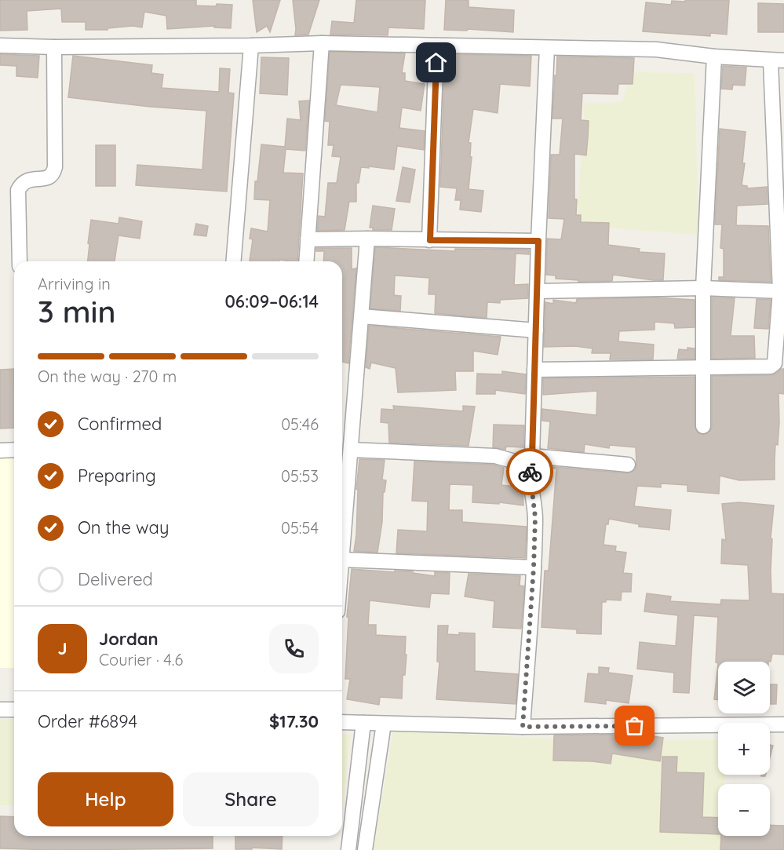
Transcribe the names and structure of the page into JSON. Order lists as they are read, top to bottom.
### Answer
{
  "page": {
    "heading": ["3 min", "Arriving in", "06:09–06:14"],
    "panel": [
      "Jordan",
      "Courier · 4.6",
      "Order #6894",
      "$17.30"
    ],
    "bar": "On the way · 270 m",
    "list": [
      ["Confirmed", "05:46"],
      ["Preparing", "05:53"],
      ["On the way", "05:54"],
      "Delivered"
    ],
    "round": "J",
    "map_buttons": ["+", "−"],
    "buttons": ["Help", "Share"]
  }
}
